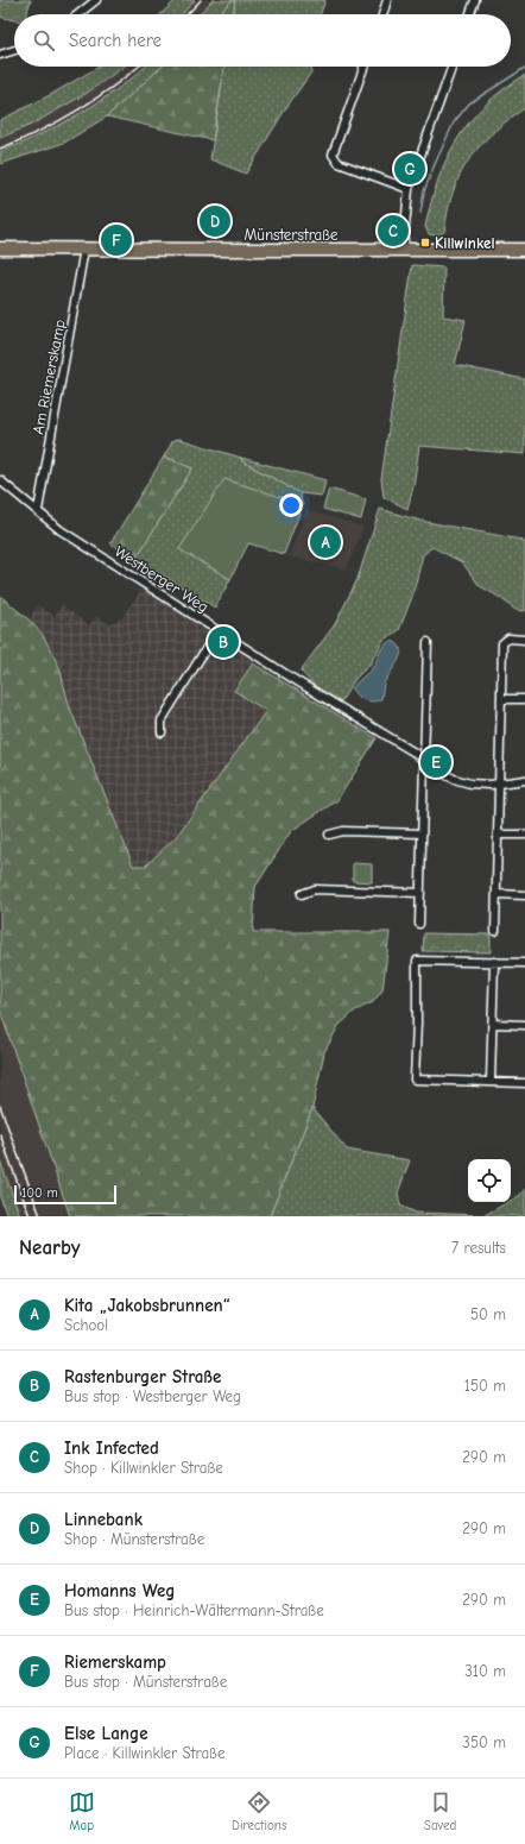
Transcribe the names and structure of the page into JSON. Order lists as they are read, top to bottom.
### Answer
{
  "streets": {
    "main road": ["Münsterstraße"],
    "street": ["Am Riemerskamp", "Westberger Weg"]
  },
  "crossings": [
    ["Münsterstraße", "Am Riemerskamp"],
    ["Am Riemerskamp", "Westberger Weg"]
  ],
  "places": {
    "transit": ["Killwinkel"]
  },
  "scale_bar": "100 m",
  "page": {
    "search": "Search here",
    "pins": [
      "G",
      "D",
      "C",
      "F",
      "A",
      "B",
      "E"
    ],
    "scale": "100 m",
    "heading": ["Nearby", "7 results"],
    "list": [
      {
        "mark": "A",
        "name": "Kita „Jakobsbrunnen“",
        "note": "School",
        "value": "50 m"
      },
      {
        "mark": "B",
        "name": "Rastenburger Straße",
        "note": "Bus stop · Westberger Weg",
        "value": "150 m"
      },
      {
        "mark": "C",
        "name": "Ink Infected",
        "note": "Shop · Killwinkler Straße",
        "value": "290 m"
      },
      {
        "mark": "D",
        "name": "Linnebank",
        "note": "Shop · Münsterstraße",
        "value": "290 m"
      },
      {
        "mark": "E",
        "name": "Homanns Weg",
        "note": "Bus stop · Heinrich-Wältermann-Straße",
        "value": "290 m"
      },
      {
        "mark": "F",
        "name": "Riemerskamp",
        "note": "Bus stop · Münsterstraße",
        "value": "310 m"
      },
      {
        "mark": "G",
        "name": "Else Lange",
        "note": "Place · Killwinkler Straße",
        "value": "350 m"
      }
    ],
    "nav": ["Map", "Directions", "Saved"]
  }
}
